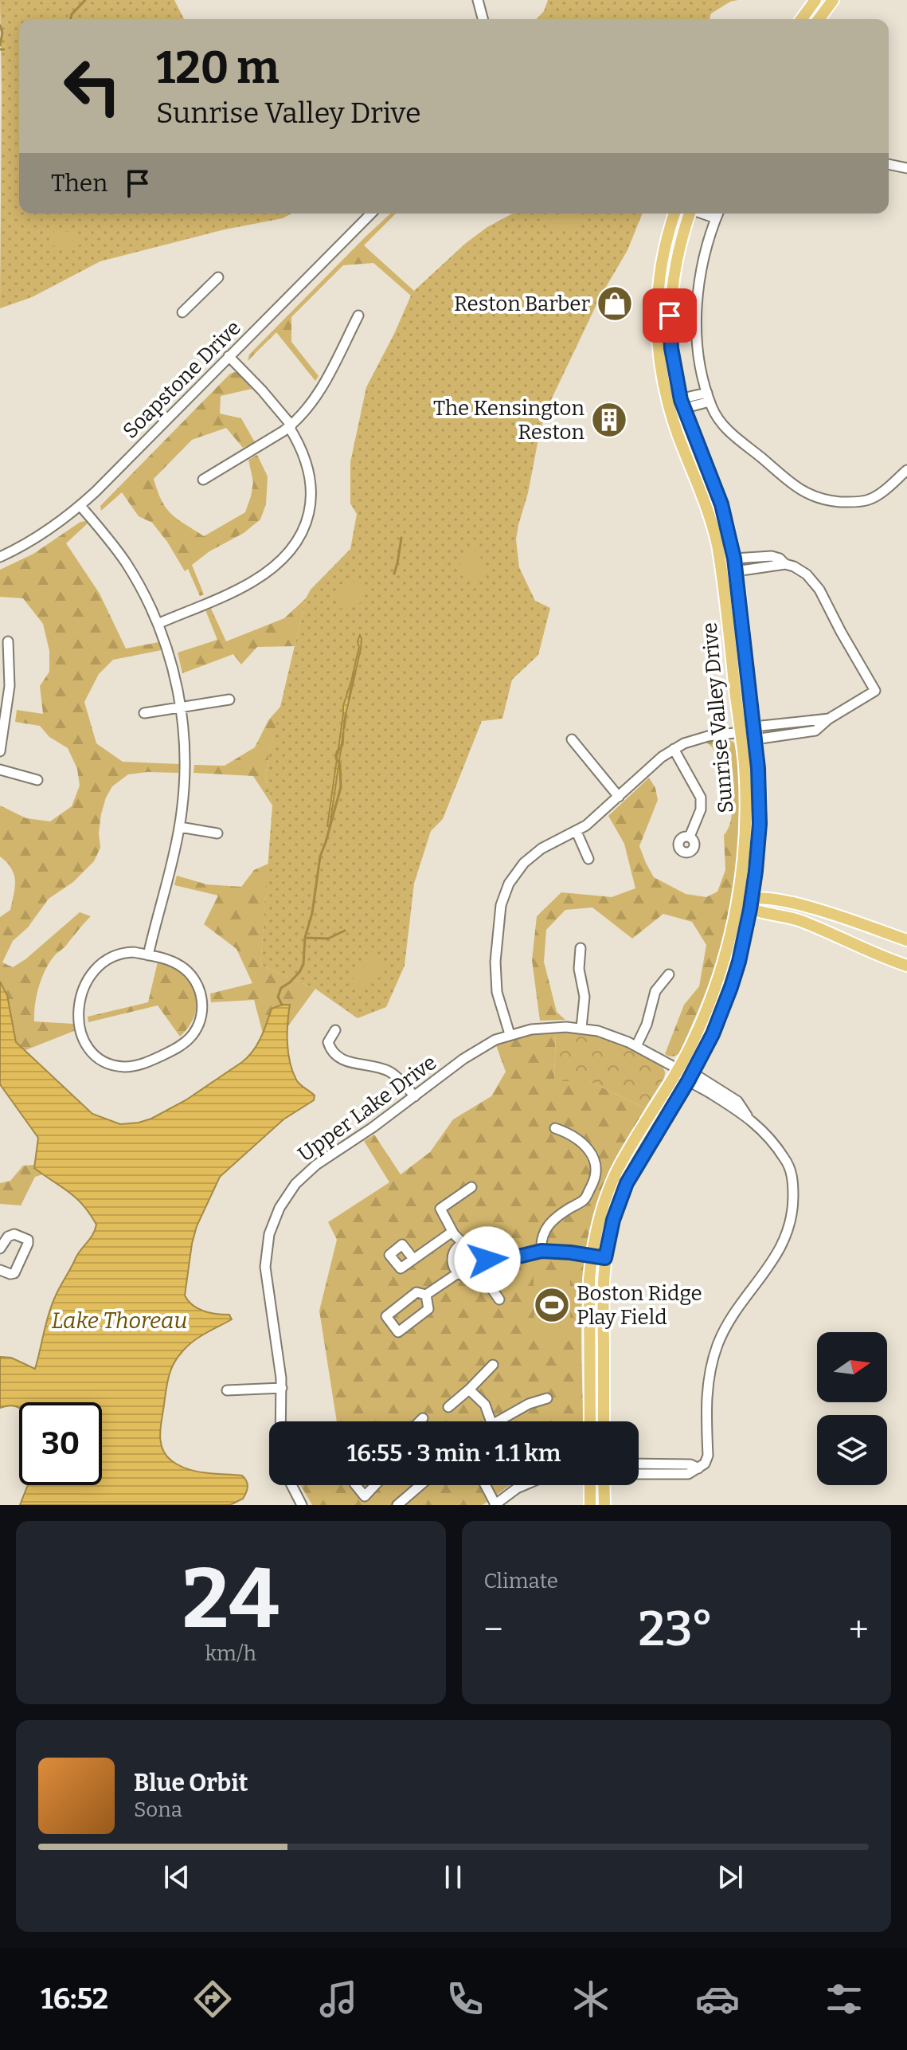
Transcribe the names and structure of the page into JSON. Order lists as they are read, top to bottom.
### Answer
{
  "streets": {
    "main road": ["Sunrise Valley Drive"],
    "street": ["Soapstone Drive", "Upper Lake Drive"]
  },
  "crossings": [
    ["Sunrise Valley Drive", "Upper Lake Drive"]
  ],
  "water": ["Lake Thoreau"],
  "places": {
    "shop": ["Reston Barber"],
    "building": ["The Kensington Reston"],
    "sports": ["Boston Ridge Play Field"]
  },
  "north": "right",
  "page": {
    "turn": ["120 m", "Sunrise Valley Drive"],
    "then": "Then",
    "limit": "30",
    "trip": "16:55 · 3 min · 1.1 km",
    "tile": [
      ["24", "km/h"],
      "Climate"
    ],
    "heat": ["−", "23°", "+"],
    "song": ["Blue Orbit", "Sona"],
    "tabs": "16:52"
  }
}
